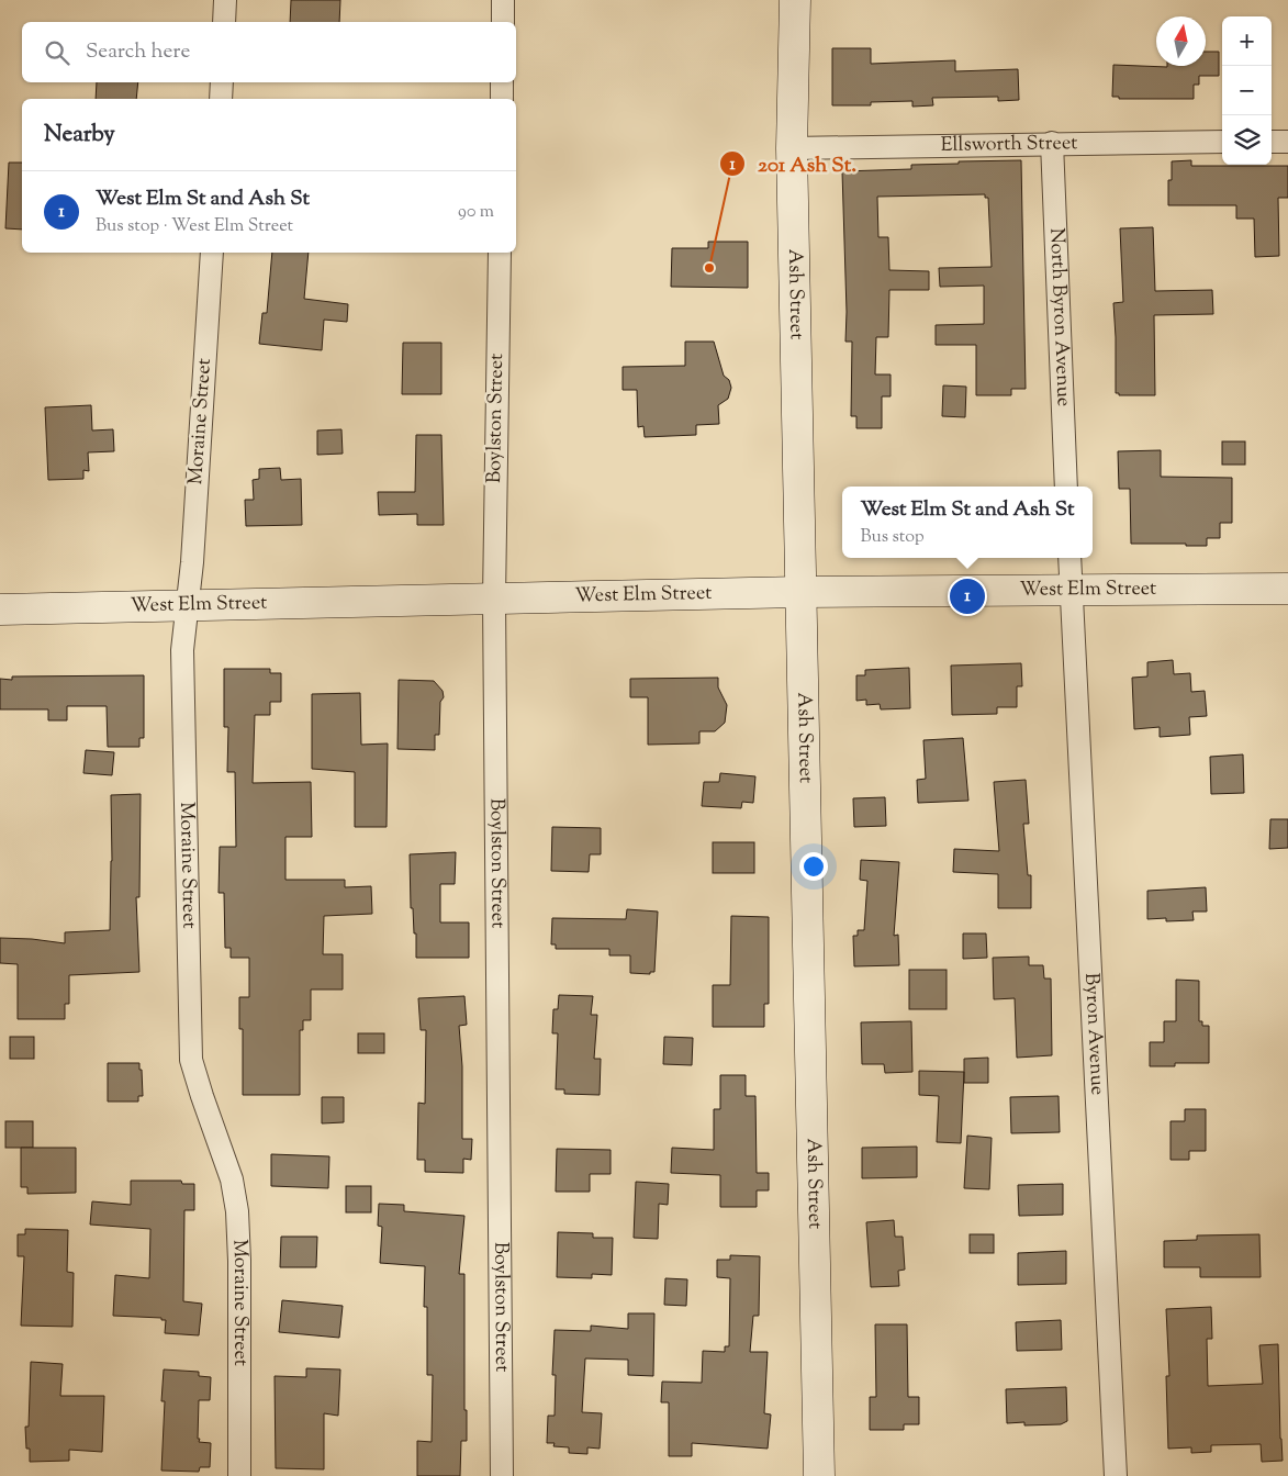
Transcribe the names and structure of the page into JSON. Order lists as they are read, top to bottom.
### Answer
{
  "streets": {
    "street": [
      "Ellsworth Street",
      "Ash Street",
      "North Byron Avenue",
      "Boylston Street",
      "Moraine Street",
      "West Elm Street",
      "Byron Avenue"
    ]
  },
  "crossings": [
    ["Ellsworth Street", "Ash Street"],
    ["Ellsworth Street", "North Byron Avenue"],
    ["Ash Street", "West Elm Street"],
    ["Boylston Street", "West Elm Street"],
    ["Moraine Street", "West Elm Street"],
    ["West Elm Street", "Byron Avenue"]
  ],
  "places": ["201 Ash St."],
  "north": "top",
  "page": {
    "map_buttons": ["+", "−"],
    "search": "Search here",
    "heading": "Nearby",
    "list": [
      {
        "mark": "1",
        "name": "West Elm St and Ash St",
        "note": "Bus stop · West Elm Street",
        "value": "90 m"
      }
    ],
    "popup": ["West Elm St and Ash St", "Bus stop"],
    "pins": "1"
  }
}
